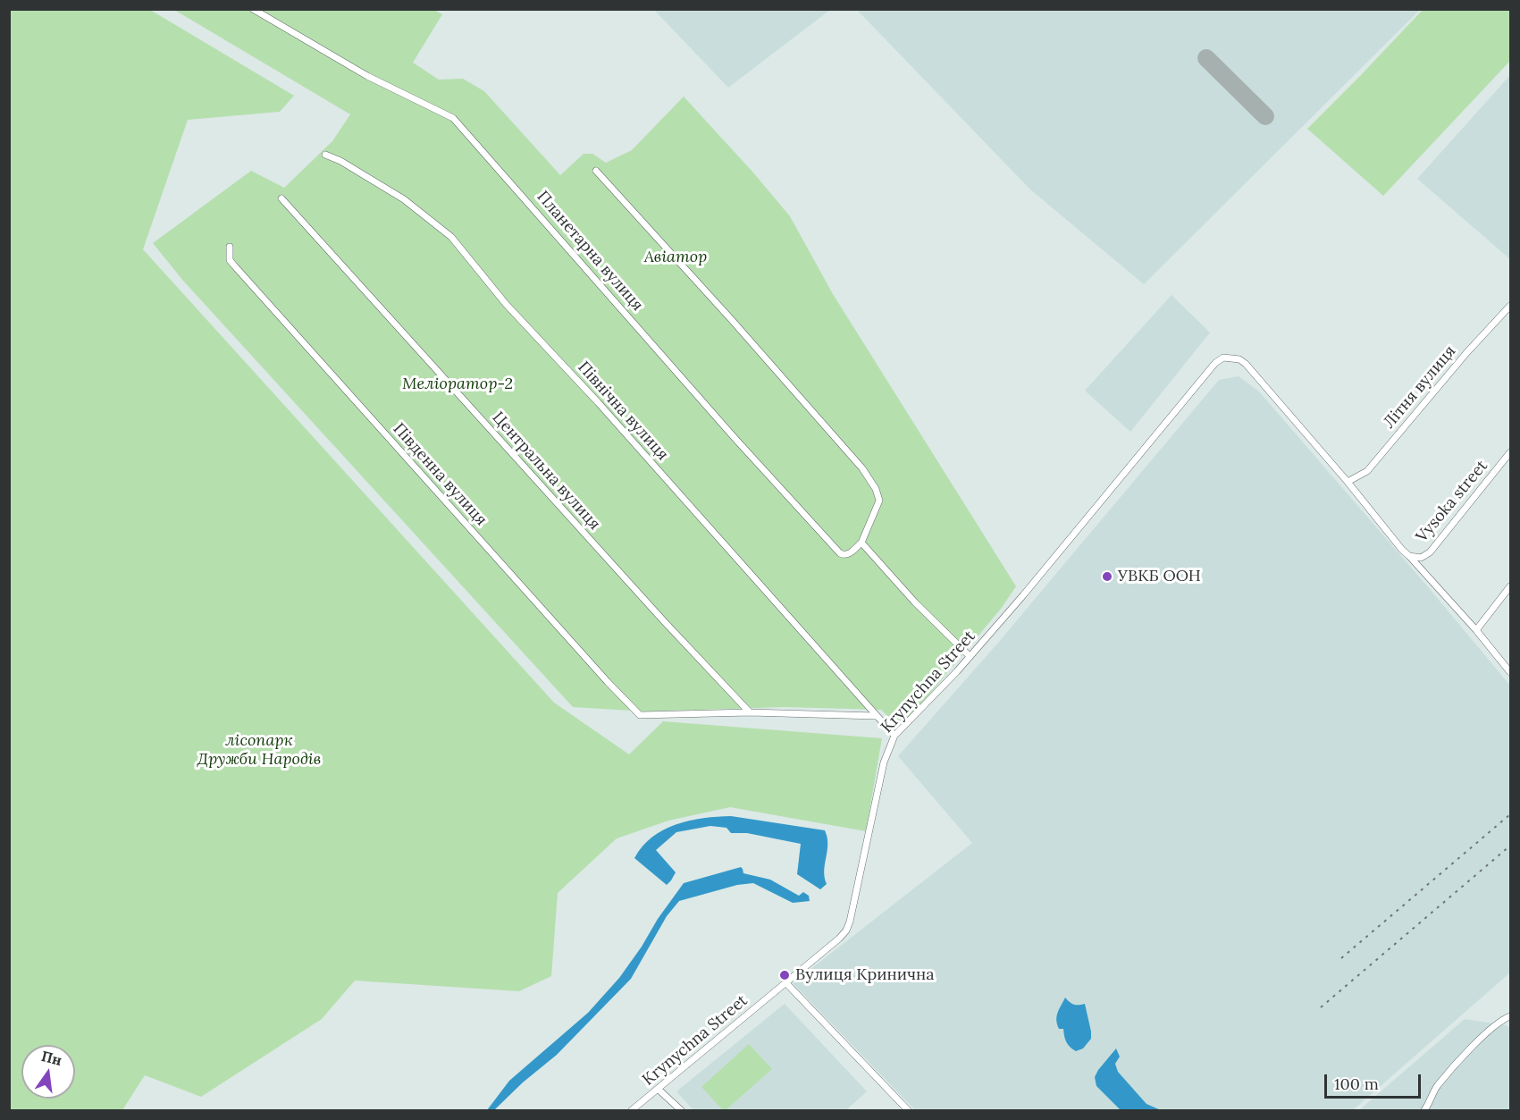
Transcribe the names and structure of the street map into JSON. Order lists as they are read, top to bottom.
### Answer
{
  "streets": {
    "street": [
      "Планетарна вулиця",
      "Літня вулиця",
      "Північна вулиця",
      "Центральна вулиця",
      "Південна вулиця",
      "Vysoka street",
      "Krynychna Street"
    ]
  },
  "crossings": [
    ["Літня вулиця", "Krynychna Street"],
    ["Північна вулиця", "Krynychna Street"],
    ["Центральна вулиця", "Південна вулиця"]
  ],
  "parks": ["Авіатор", "Меліоратор-2", "лісопарк Дружби Народів"],
  "places": ["УВКБ ООН", "Вулиця Кринична"],
  "scale_bar": "100 m",
  "north": "top"
}
